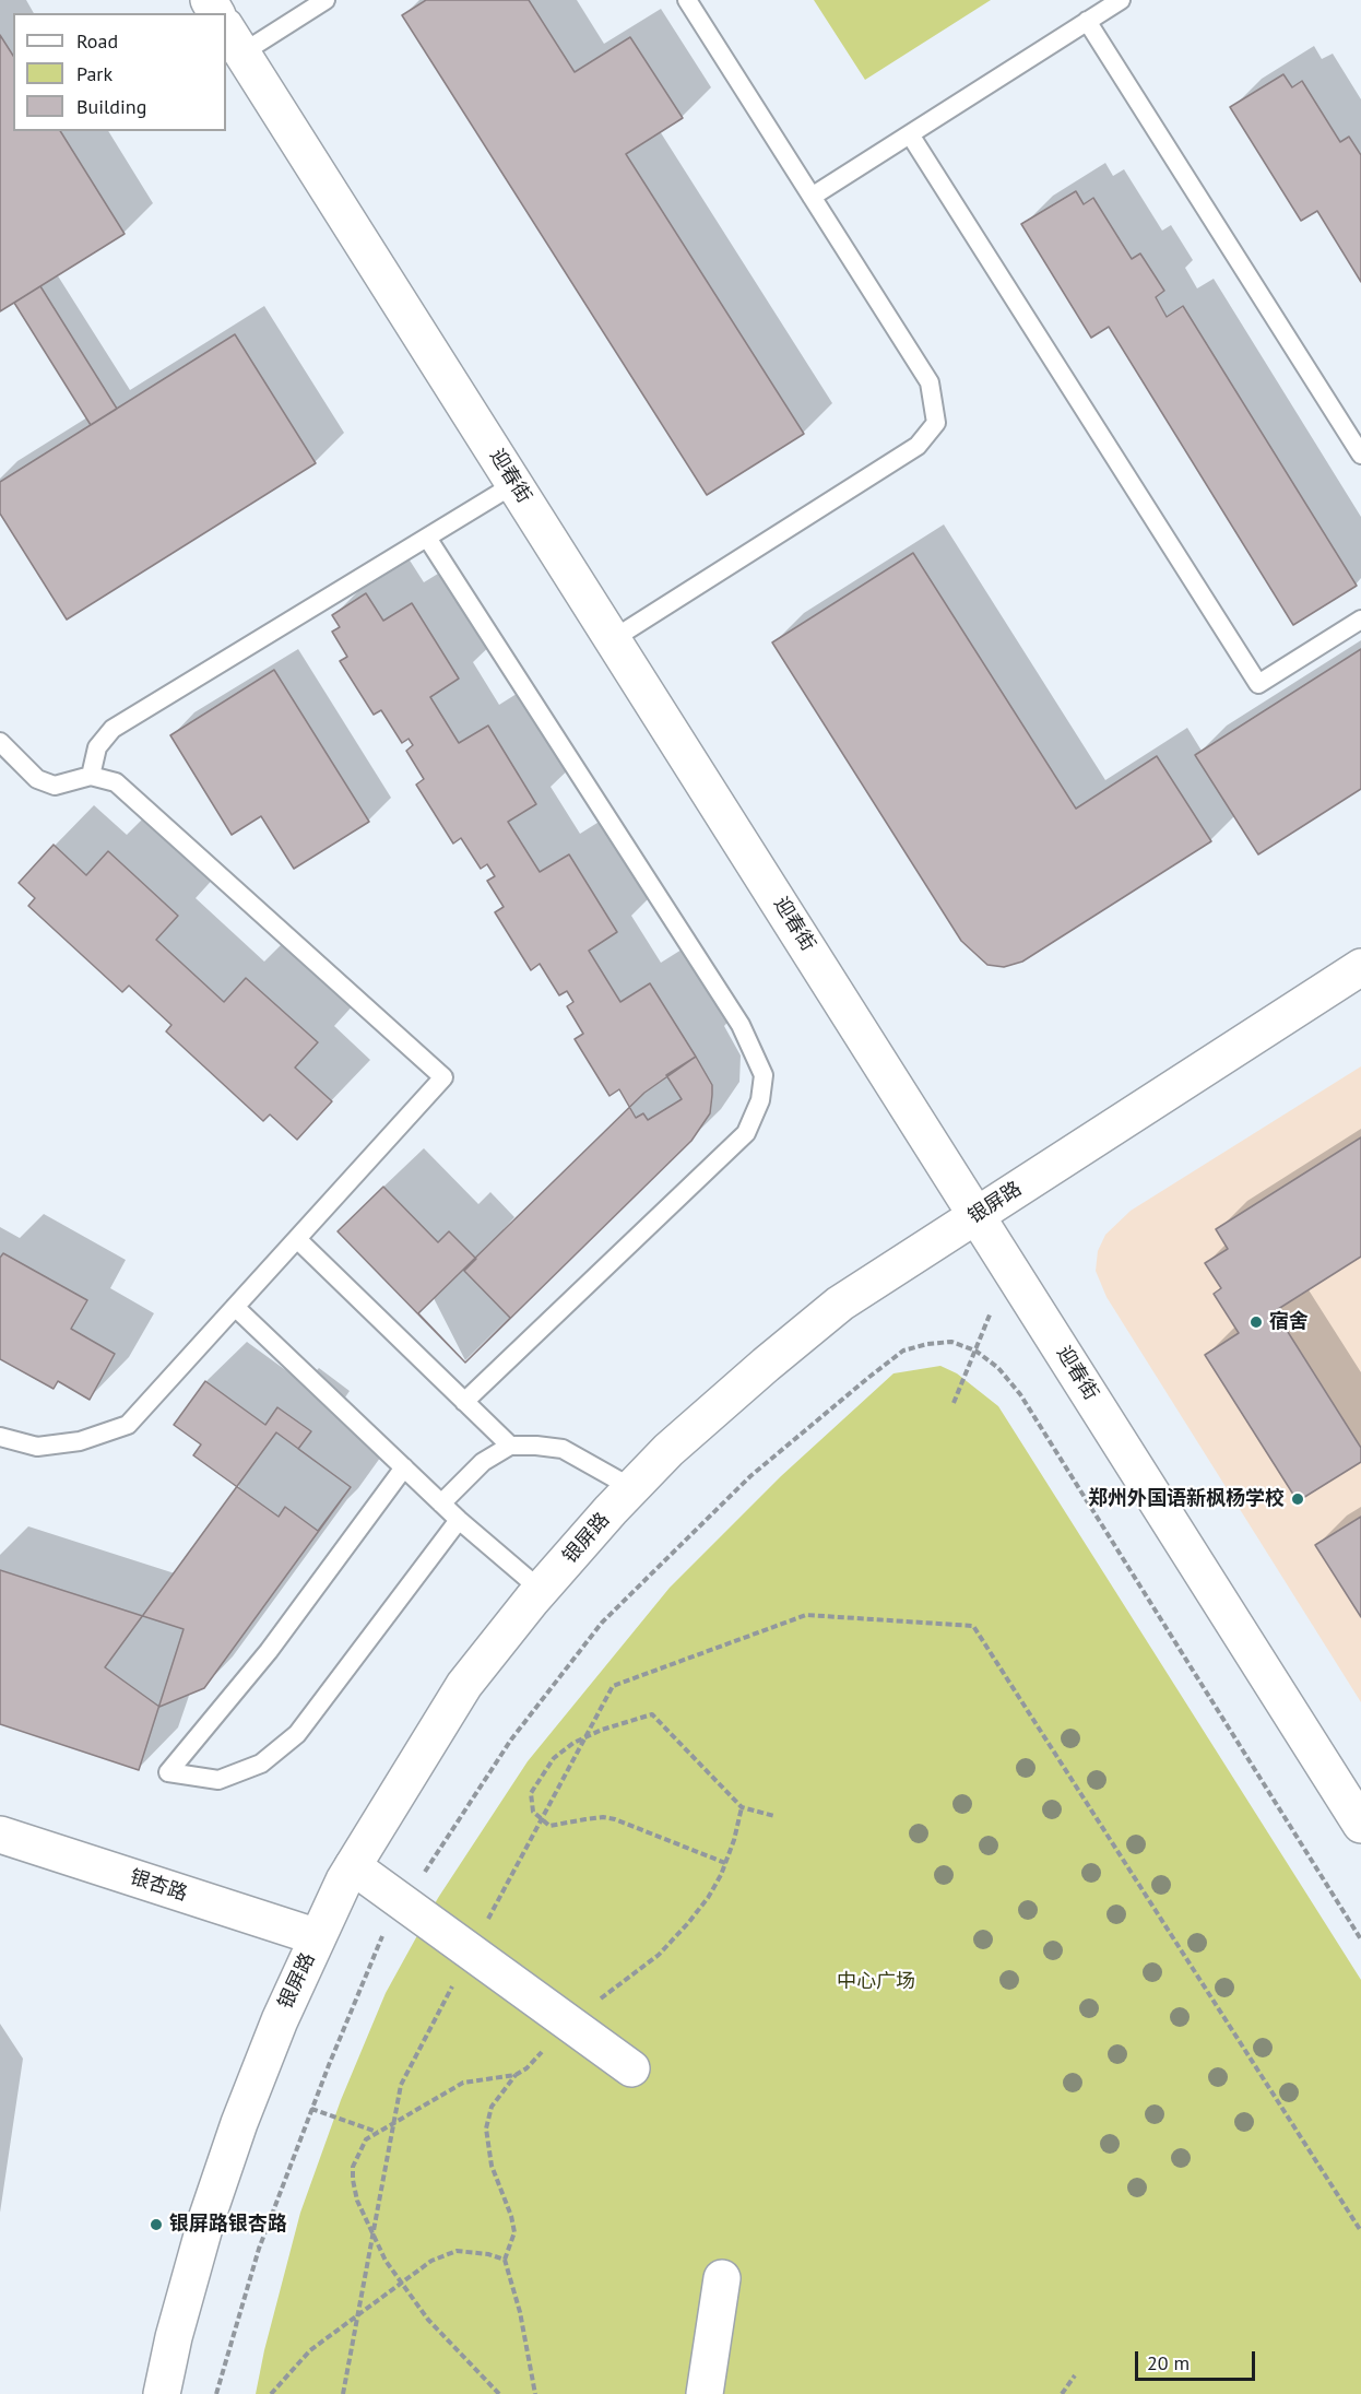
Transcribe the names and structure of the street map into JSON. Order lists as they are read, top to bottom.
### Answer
{
  "streets": {
    "street": ["迎春街", "银屏路", "银杏路"]
  },
  "crossings": [
    ["迎春街", "银屏路"],
    ["银屏路", "银杏路"]
  ],
  "parks": ["中心广场"],
  "places": ["宿舍", "郑州外国语新枫杨学校", "银屏路银杏路"],
  "legend": ["Road", "Park", "Building"],
  "scale_bar": "20 m"
}
